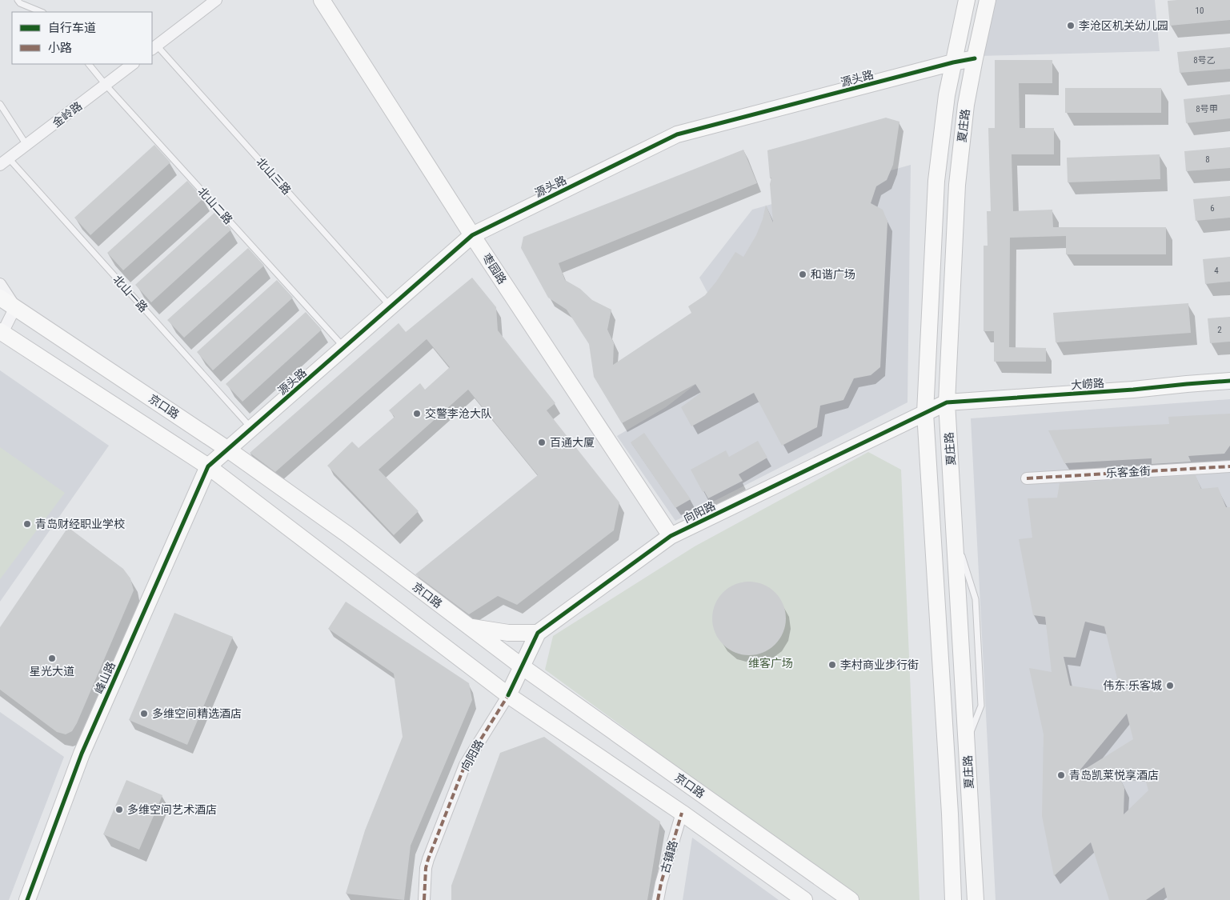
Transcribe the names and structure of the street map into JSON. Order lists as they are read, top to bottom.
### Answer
{
  "streets": {
    "main road": [
      "源头路",
      "夏庄路",
      "枣园路",
      "大崂路",
      "京口路",
      "向阳路",
      "峰山路"
    ],
    "street": ["金岭路", "乐客金街", "古镇路"],
    "lane": ["北山三路", "北山二路", "北山一路"]
  },
  "crossings": [
    ["源头路", "夏庄路"],
    ["源头路", "北山三路"],
    ["源头路", "北山二路"],
    ["源头路", "枣园路"],
    ["源头路", "北山一路"],
    ["源头路", "京口路"],
    ["源头路", "峰山路"],
    ["金岭路", "北山二路"],
    ["金岭路", "北山一路"],
    ["夏庄路", "大崂路"],
    ["夏庄路", "向阳路"],
    ["枣园路", "向阳路"],
    ["大崂路", "向阳路"],
    ["京口路", "向阳路"]
  ],
  "parks": ["维客广场"],
  "places": [
    "李沧区机关幼儿园",
    "和谐广场",
    "交警李沧大队",
    "百通大厦",
    "青岛财经职业学校",
    "星光大道",
    "李村商业步行街",
    "伟东·乐客城",
    "多维空间精选酒店",
    "青岛凯莱悦享酒店",
    "多维空间艺术酒店"
  ],
  "house_numbers": [
    "10",
    "8号乙",
    "8号甲",
    "8",
    "6",
    "4",
    "2"
  ],
  "legend": ["自行车道", "小路"]
}
